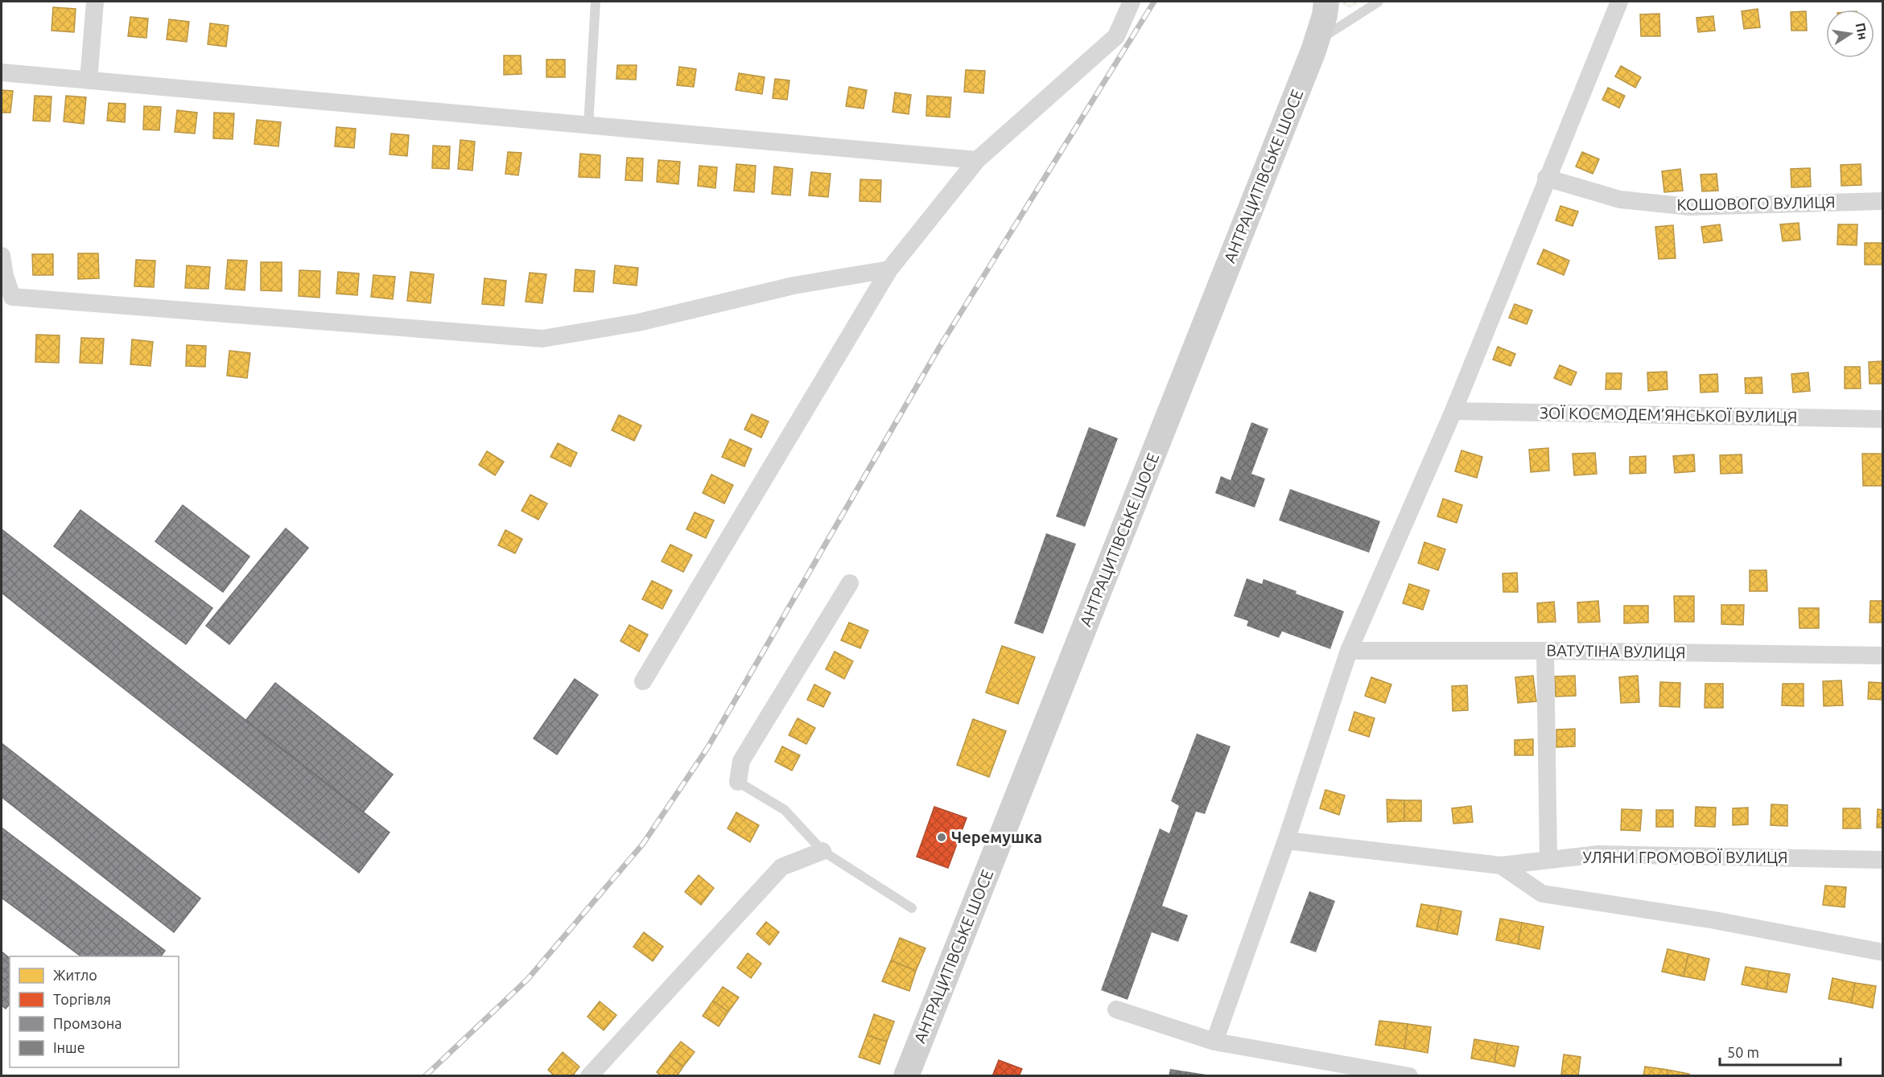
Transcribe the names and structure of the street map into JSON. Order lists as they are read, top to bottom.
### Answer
{
  "streets": {
    "main road": ["АНТРАЦИТІВСЬКЕ ШОСЕ"],
    "street": [
      "КОШОВОГО ВУЛИЦЯ",
      "ЗОЇ КОСМОДЕМ’ЯНСЬКОЇ ВУЛИЦЯ",
      "ВАТУТІНА ВУЛИЦЯ",
      "УЛЯНИ ГРОМОВОЇ ВУЛИЦЯ"
    ]
  },
  "places": ["Черемушка"],
  "legend": [
    "Житло",
    "Торгівля",
    "Промзона",
    "Інше"
  ],
  "scale_bar": "50 m",
  "north": "right"
}
